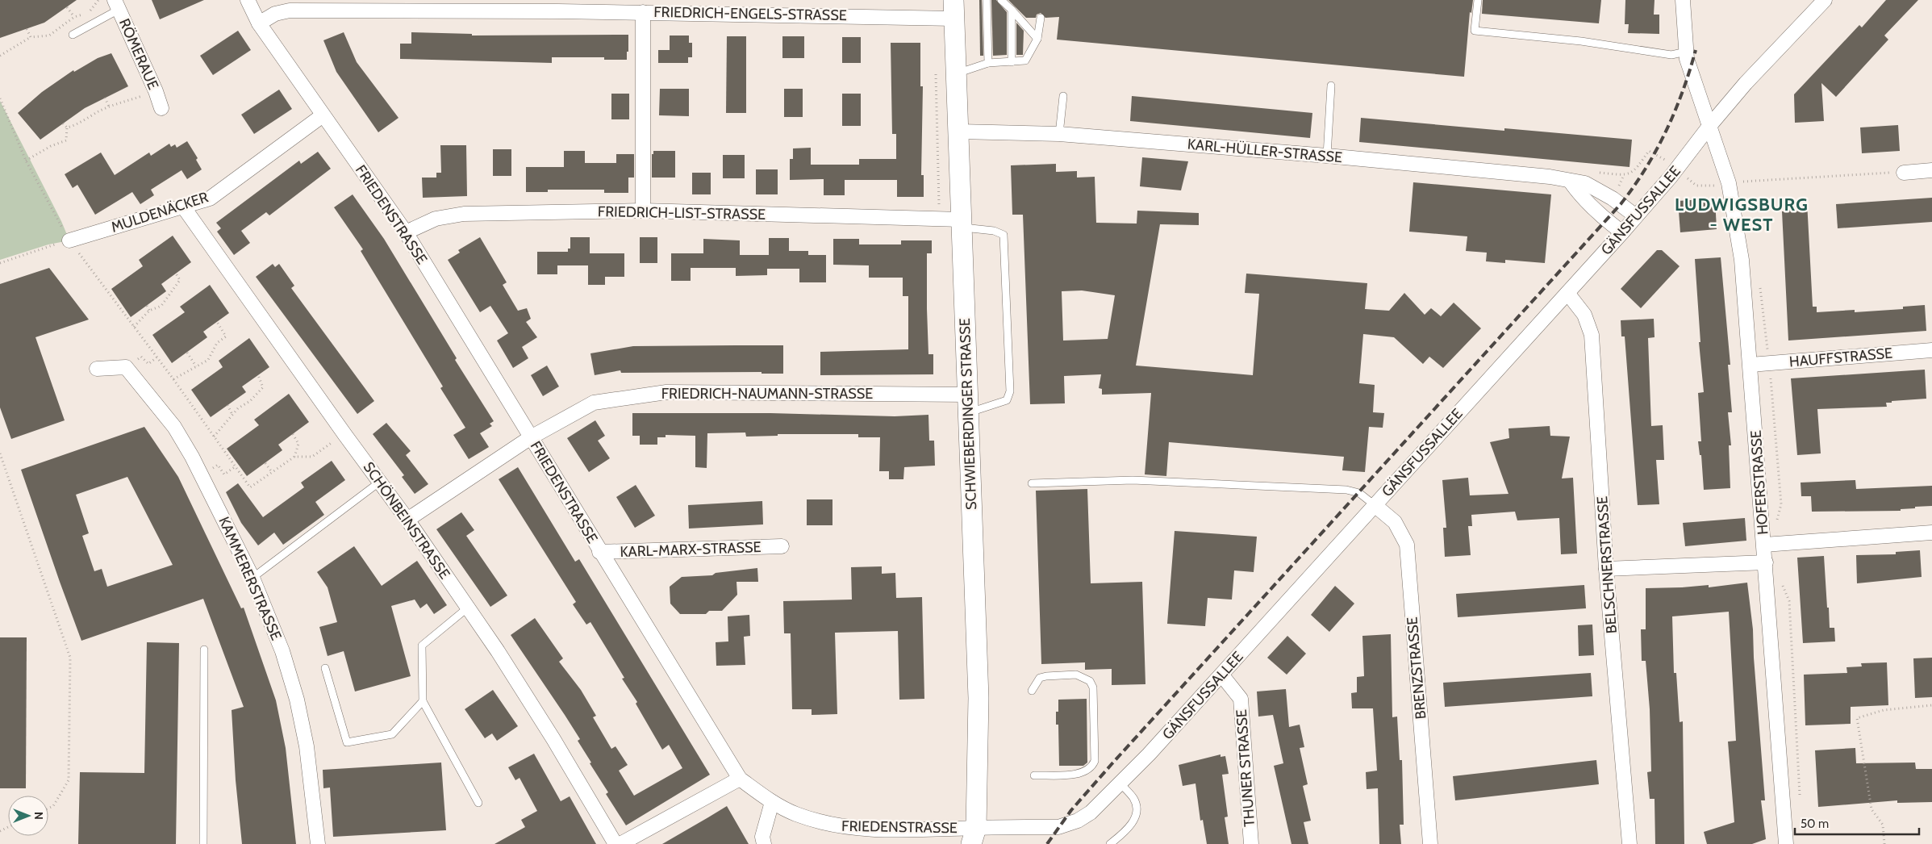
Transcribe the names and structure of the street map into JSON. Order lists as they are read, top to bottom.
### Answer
{
  "streets": {
    "main road": ["SCHWIEBERDINGER STRASSE"],
    "street": [
      "FRIEDRICH-ENGELS-STRASSE",
      "RÖMERAUE",
      "KARL-HÜLLER-STRASSE",
      "GÄNSFUSSALLEE",
      "MULDENÄCKER",
      "FRIEDRICH-LIST-STRASSE",
      "FRIEDENSTRASSE",
      "HAUFFSTRASSE",
      "FRIEDRICH-NAUMANN-STRASSE",
      "HOFERSTRASSE",
      "SCHÖNBEINSTRASSE",
      "KARL-MARX-STRASSE",
      "BELSCHNERSTRASSE",
      "KAMMERERSTRASSE",
      "BRENZSTRASSE",
      "THUNER STRASSE"
    ]
  },
  "crossings": [
    ["FRIEDRICH-ENGELS-STRASSE", "FRIEDENSTRASSE"],
    ["FRIEDRICH-ENGELS-STRASSE", "SCHWIEBERDINGER STRASSE"],
    ["KARL-HÜLLER-STRASSE", "GÄNSFUSSALLEE"],
    ["KARL-HÜLLER-STRASSE", "SCHWIEBERDINGER STRASSE"],
    ["GÄNSFUSSALLEE", "FRIEDENSTRASSE"],
    ["GÄNSFUSSALLEE", "SCHWIEBERDINGER STRASSE"],
    ["GÄNSFUSSALLEE", "HOFERSTRASSE"],
    ["GÄNSFUSSALLEE", "BELSCHNERSTRASSE"],
    ["GÄNSFUSSALLEE", "BRENZSTRASSE"],
    ["GÄNSFUSSALLEE", "THUNER STRASSE"],
    ["MULDENÄCKER", "FRIEDENSTRASSE"],
    ["MULDENÄCKER", "SCHÖNBEINSTRASSE"],
    ["FRIEDRICH-LIST-STRASSE", "FRIEDENSTRASSE"],
    ["FRIEDRICH-LIST-STRASSE", "SCHWIEBERDINGER STRASSE"],
    ["FRIEDENSTRASSE", "FRIEDRICH-NAUMANN-STRASSE"],
    ["FRIEDENSTRASSE", "SCHWIEBERDINGER STRASSE"],
    ["FRIEDENSTRASSE", "KARL-MARX-STRASSE"],
    ["HAUFFSTRASSE", "HOFERSTRASSE"],
    ["FRIEDRICH-NAUMANN-STRASSE", "SCHWIEBERDINGER STRASSE"],
    ["FRIEDRICH-NAUMANN-STRASSE", "SCHÖNBEINSTRASSE"]
  ],
  "districts": ["LUDWIGSBURG - WEST"],
  "scale_bar": "50 m",
  "north": "right"
}
